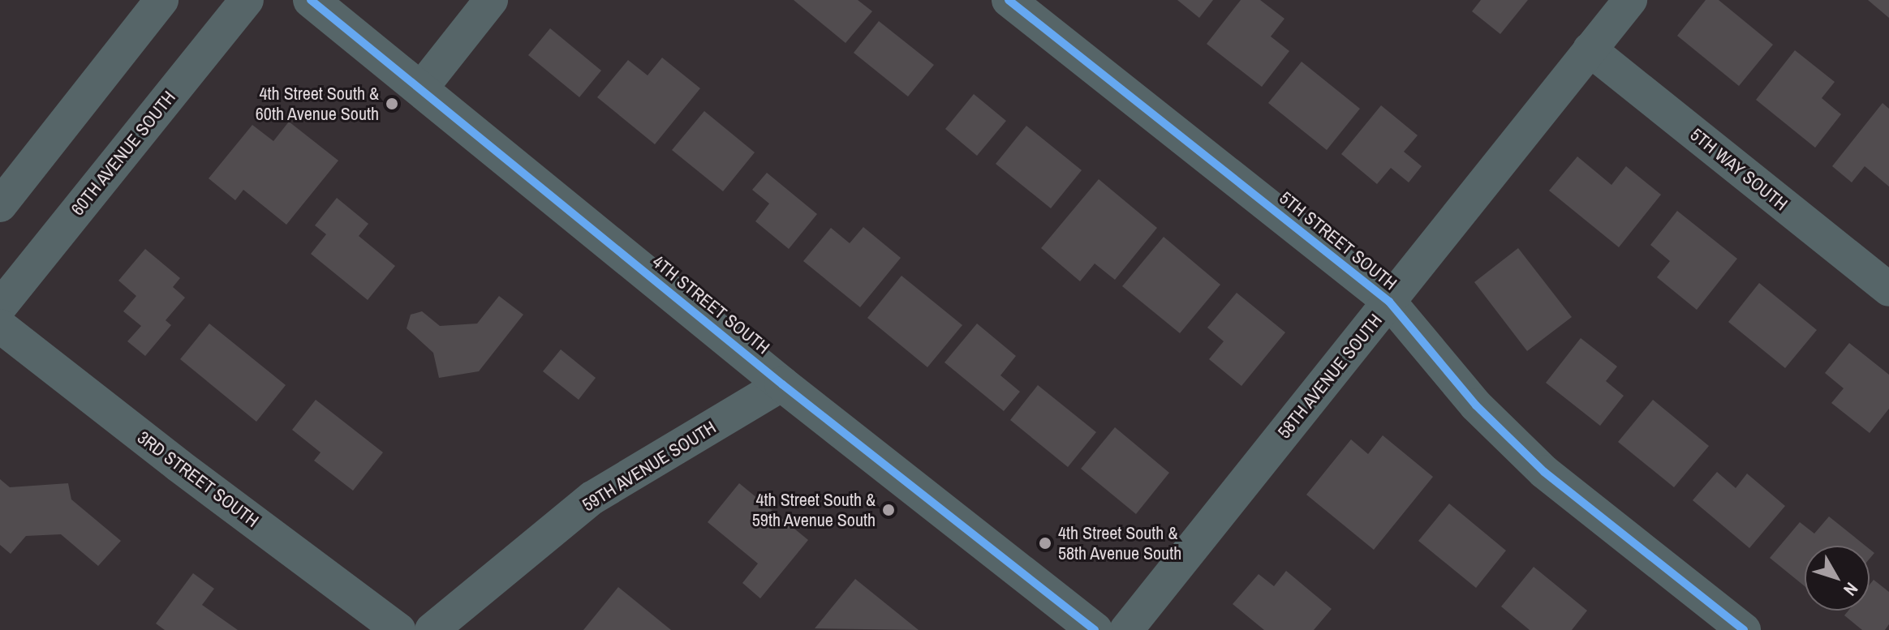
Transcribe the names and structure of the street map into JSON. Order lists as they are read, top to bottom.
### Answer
{
  "streets": {
    "street": [
      "60TH AVENUE SOUTH",
      "5TH WAY SOUTH",
      "5TH STREET SOUTH",
      "4TH STREET SOUTH",
      "58TH AVENUE SOUTH",
      "59TH AVENUE SOUTH",
      "3RD STREET SOUTH"
    ]
  },
  "crossings": [
    ["5TH WAY SOUTH", "58TH AVENUE SOUTH"],
    ["5TH STREET SOUTH", "58TH AVENUE SOUTH"],
    ["4TH STREET SOUTH", "59TH AVENUE SOUTH"]
  ],
  "places": ["4th Street South & 60th Avenue South", "4th Street South & 59th Avenue South", "4th Street South & 58th Avenue South"],
  "north": "bottom right"
}
